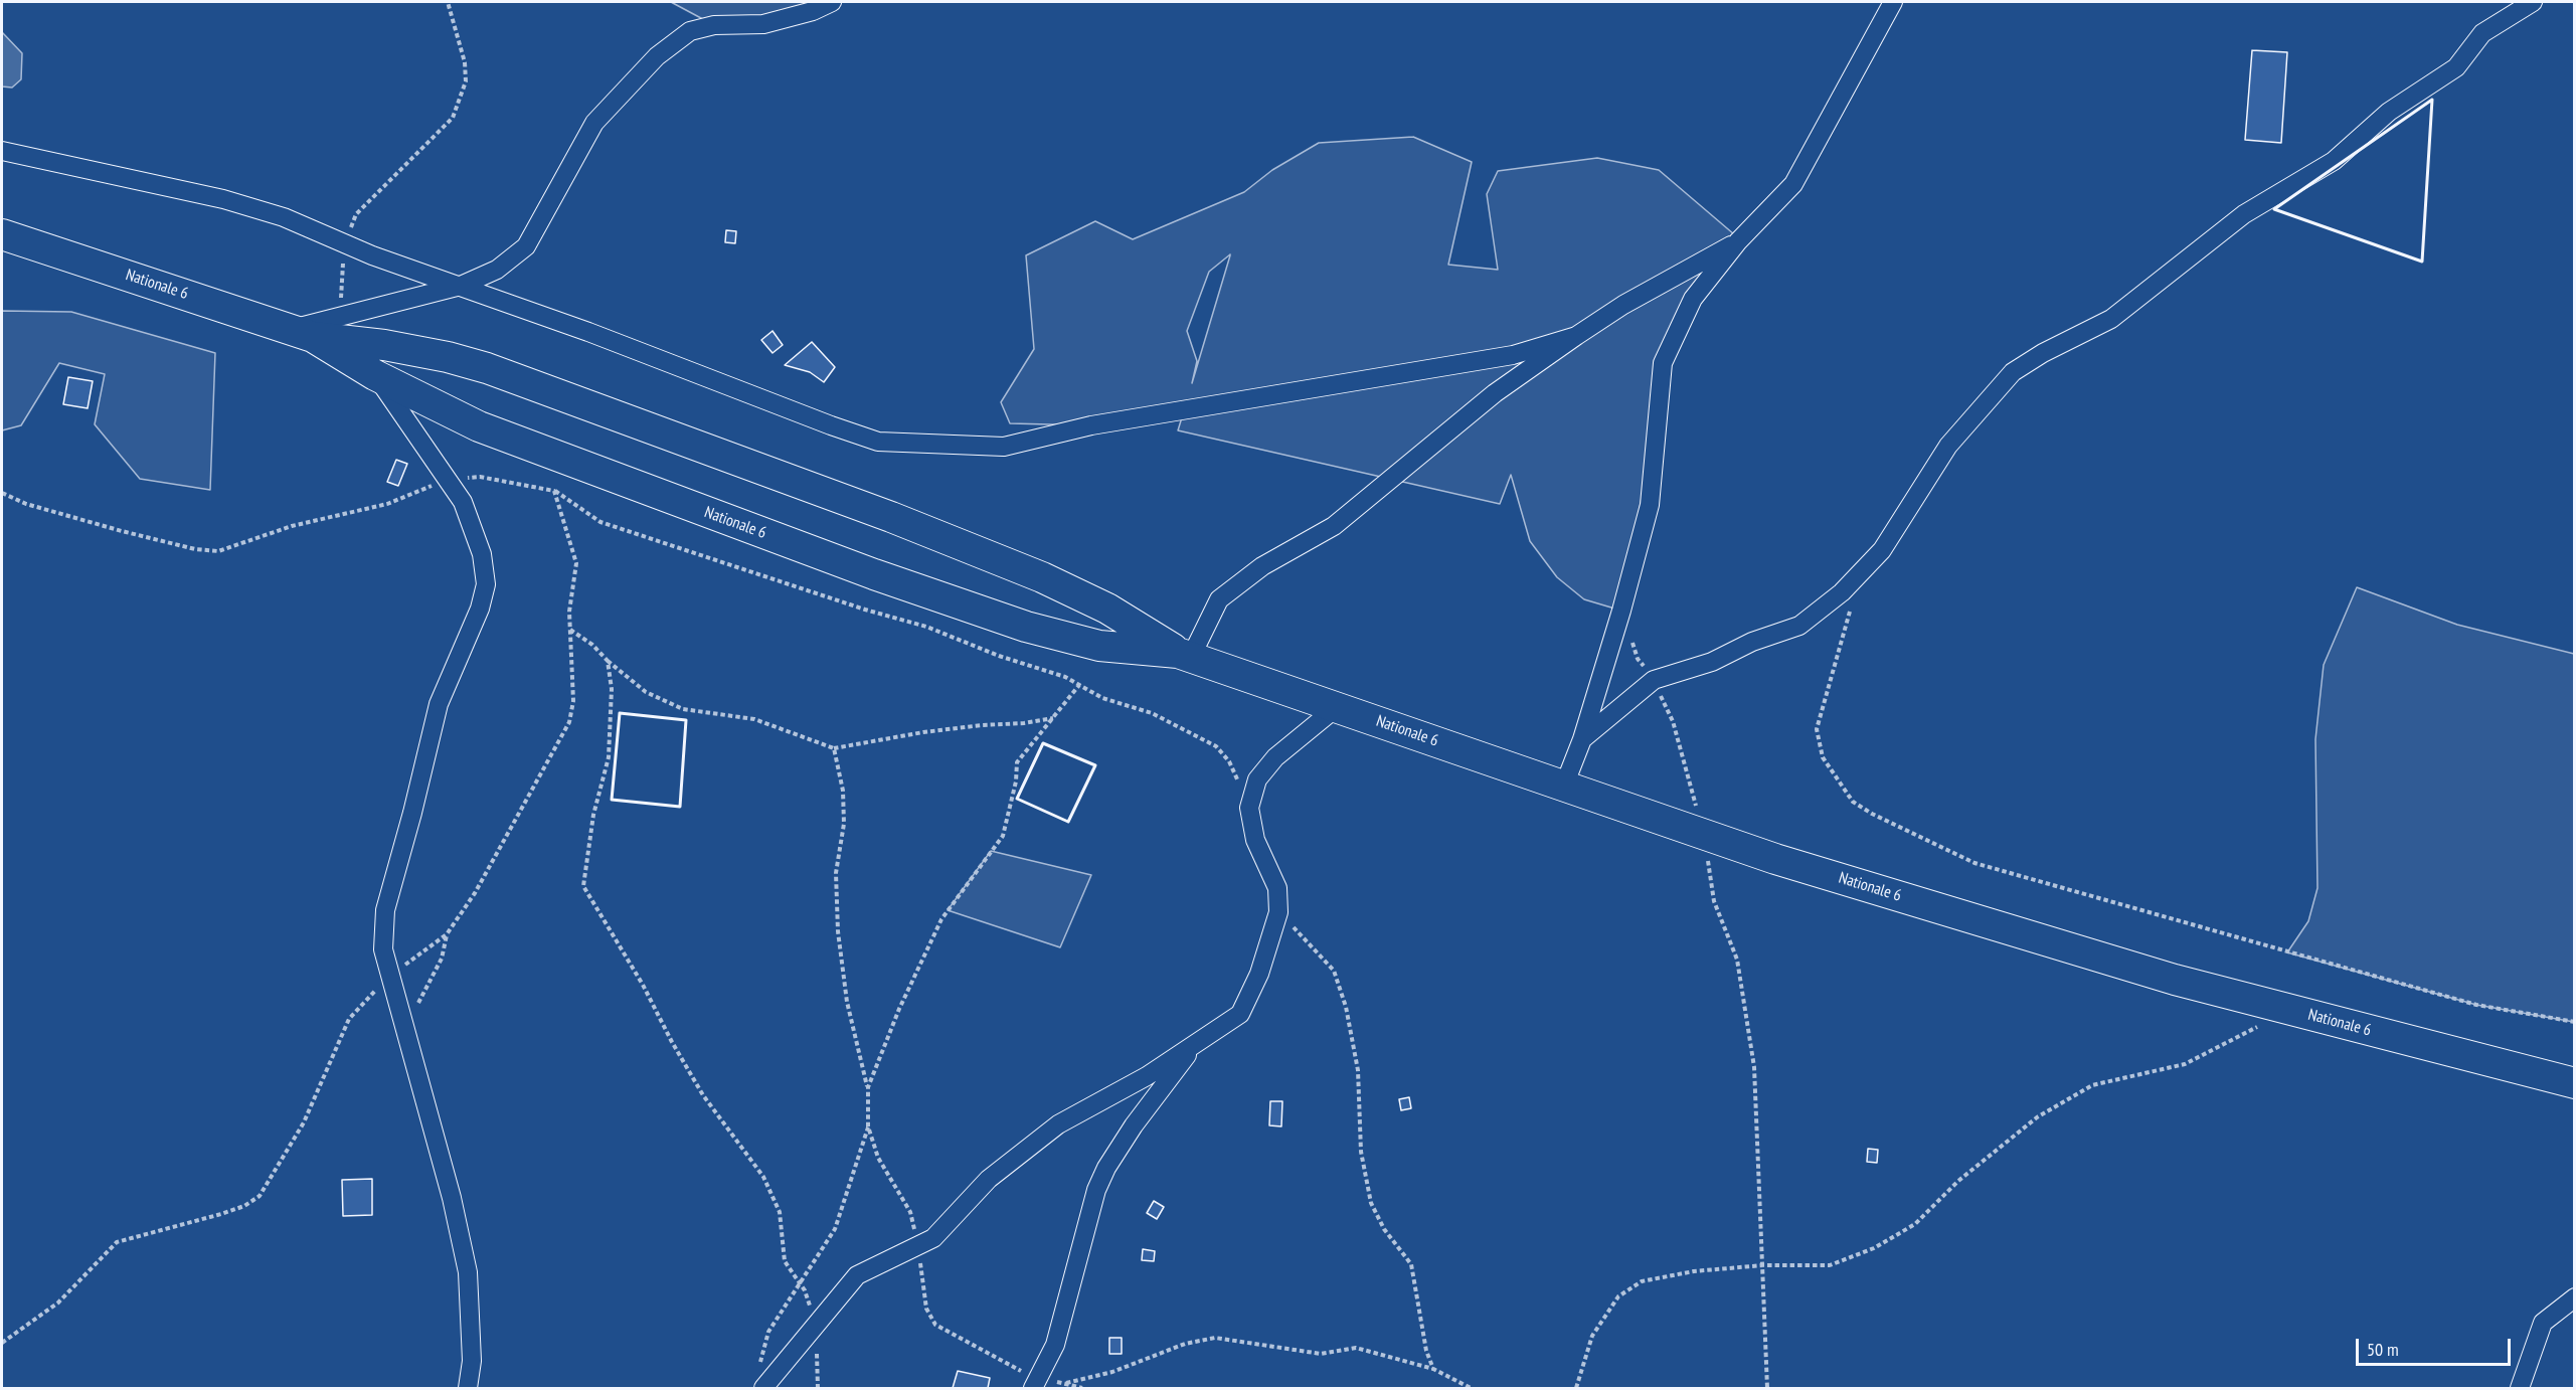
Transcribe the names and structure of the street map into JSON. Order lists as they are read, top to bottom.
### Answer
{
  "streets": {
    "main road": ["Nationale 6"]
  },
  "scale_bar": "50 m"
}
